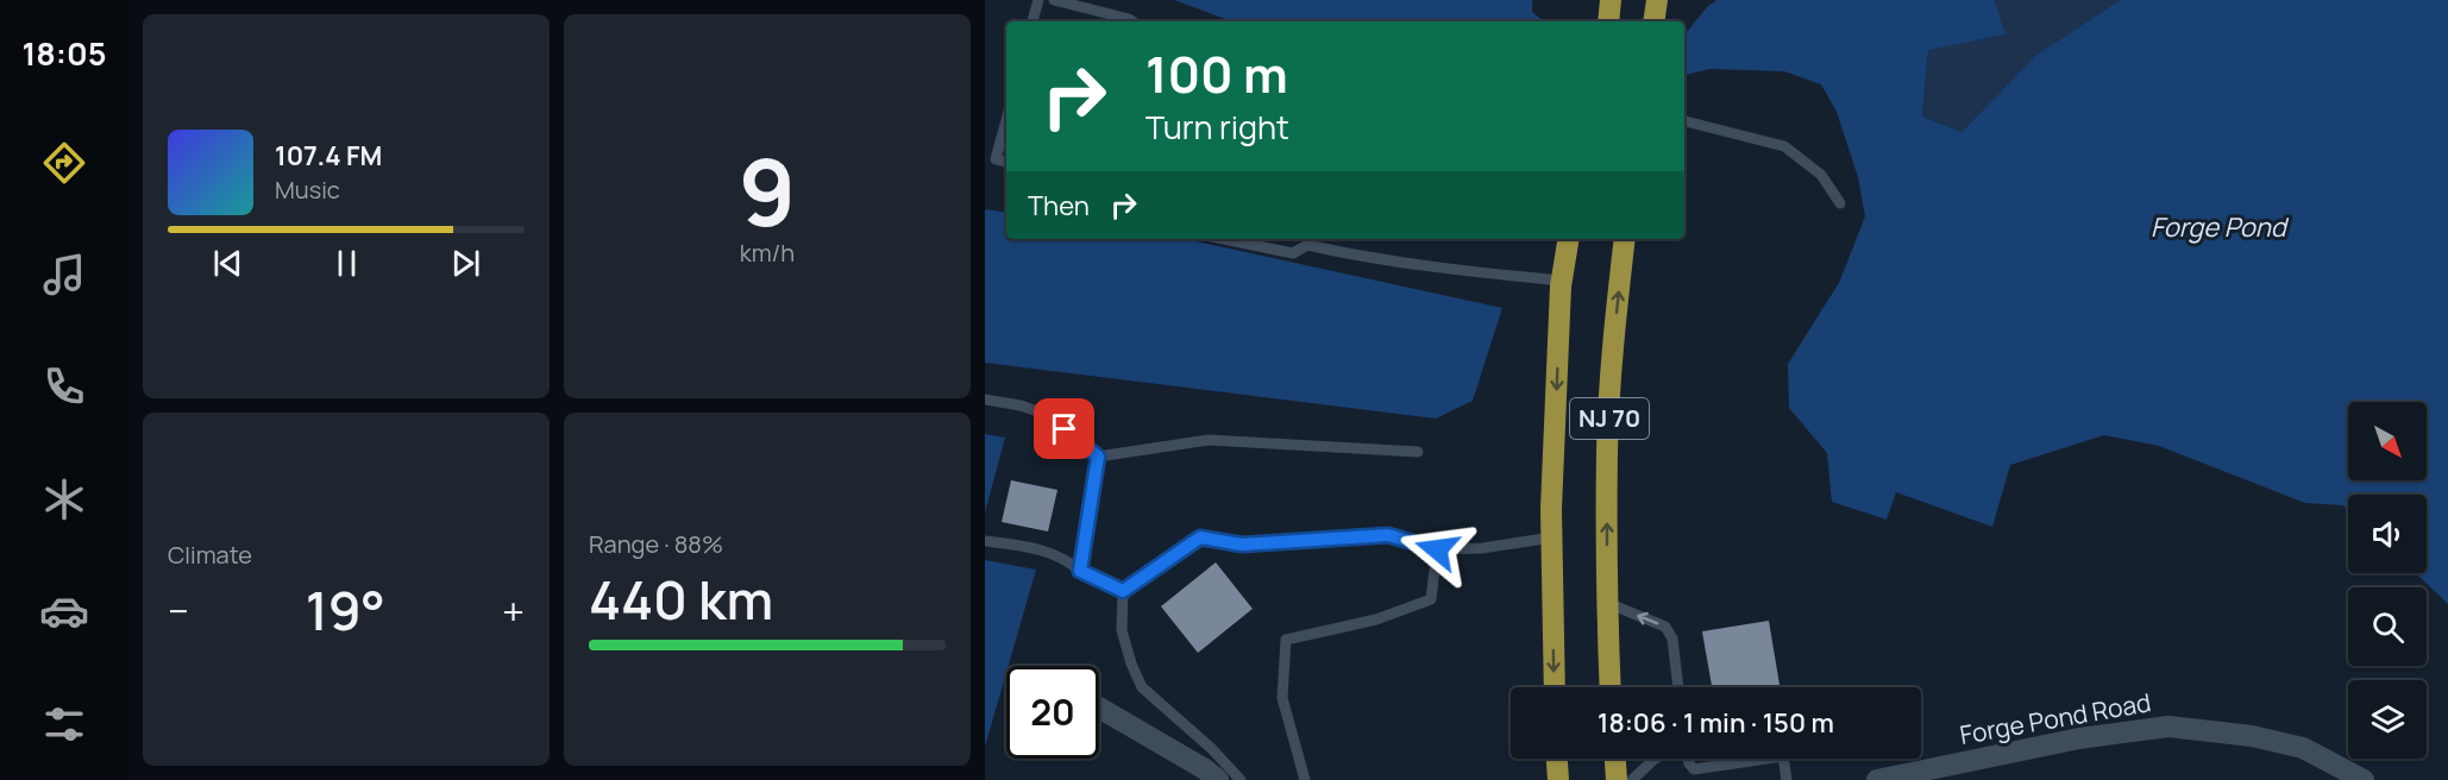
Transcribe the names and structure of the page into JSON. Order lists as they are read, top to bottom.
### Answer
{
  "streets": {
    "highway": ["NJ 70"],
    "street": ["Forge Pond Road"]
  },
  "water": ["Forge Pond"],
  "north": "bottom right",
  "page": {
    "tabs": "18:05",
    "tile": [
      ["9", "km/h"],
      "Climate",
      ["Range · 88%", "440 km"]
    ],
    "turn": ["100 m", "Turn right"],
    "song": ["107.4 FM", "Music"],
    "then": "Then",
    "heat": ["−", "19°", "+"],
    "limit": "20",
    "trip": "18:06 · 1 min · 150 m"
  }
}
